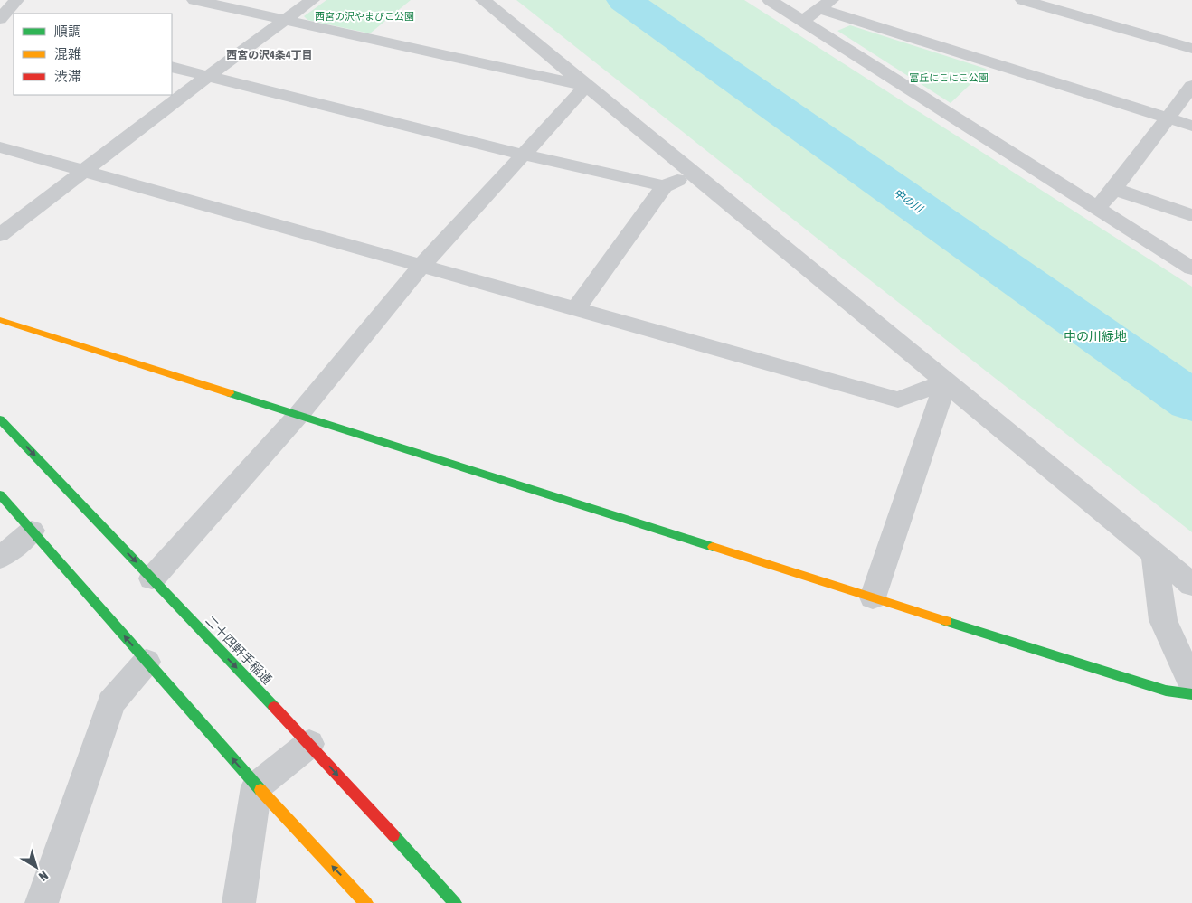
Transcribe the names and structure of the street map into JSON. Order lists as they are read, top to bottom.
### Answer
{
  "streets": {
    "street": ["二十四軒手稲通"]
  },
  "districts": ["西宮の沢4条4丁目"],
  "water": ["中の川"],
  "parks": ["西宮の沢やまびこ公園", "富丘にこにこ公園", "中の川緑地"],
  "legend": ["順調", "混雑", "渋滞"],
  "north": "bottom right"
}
